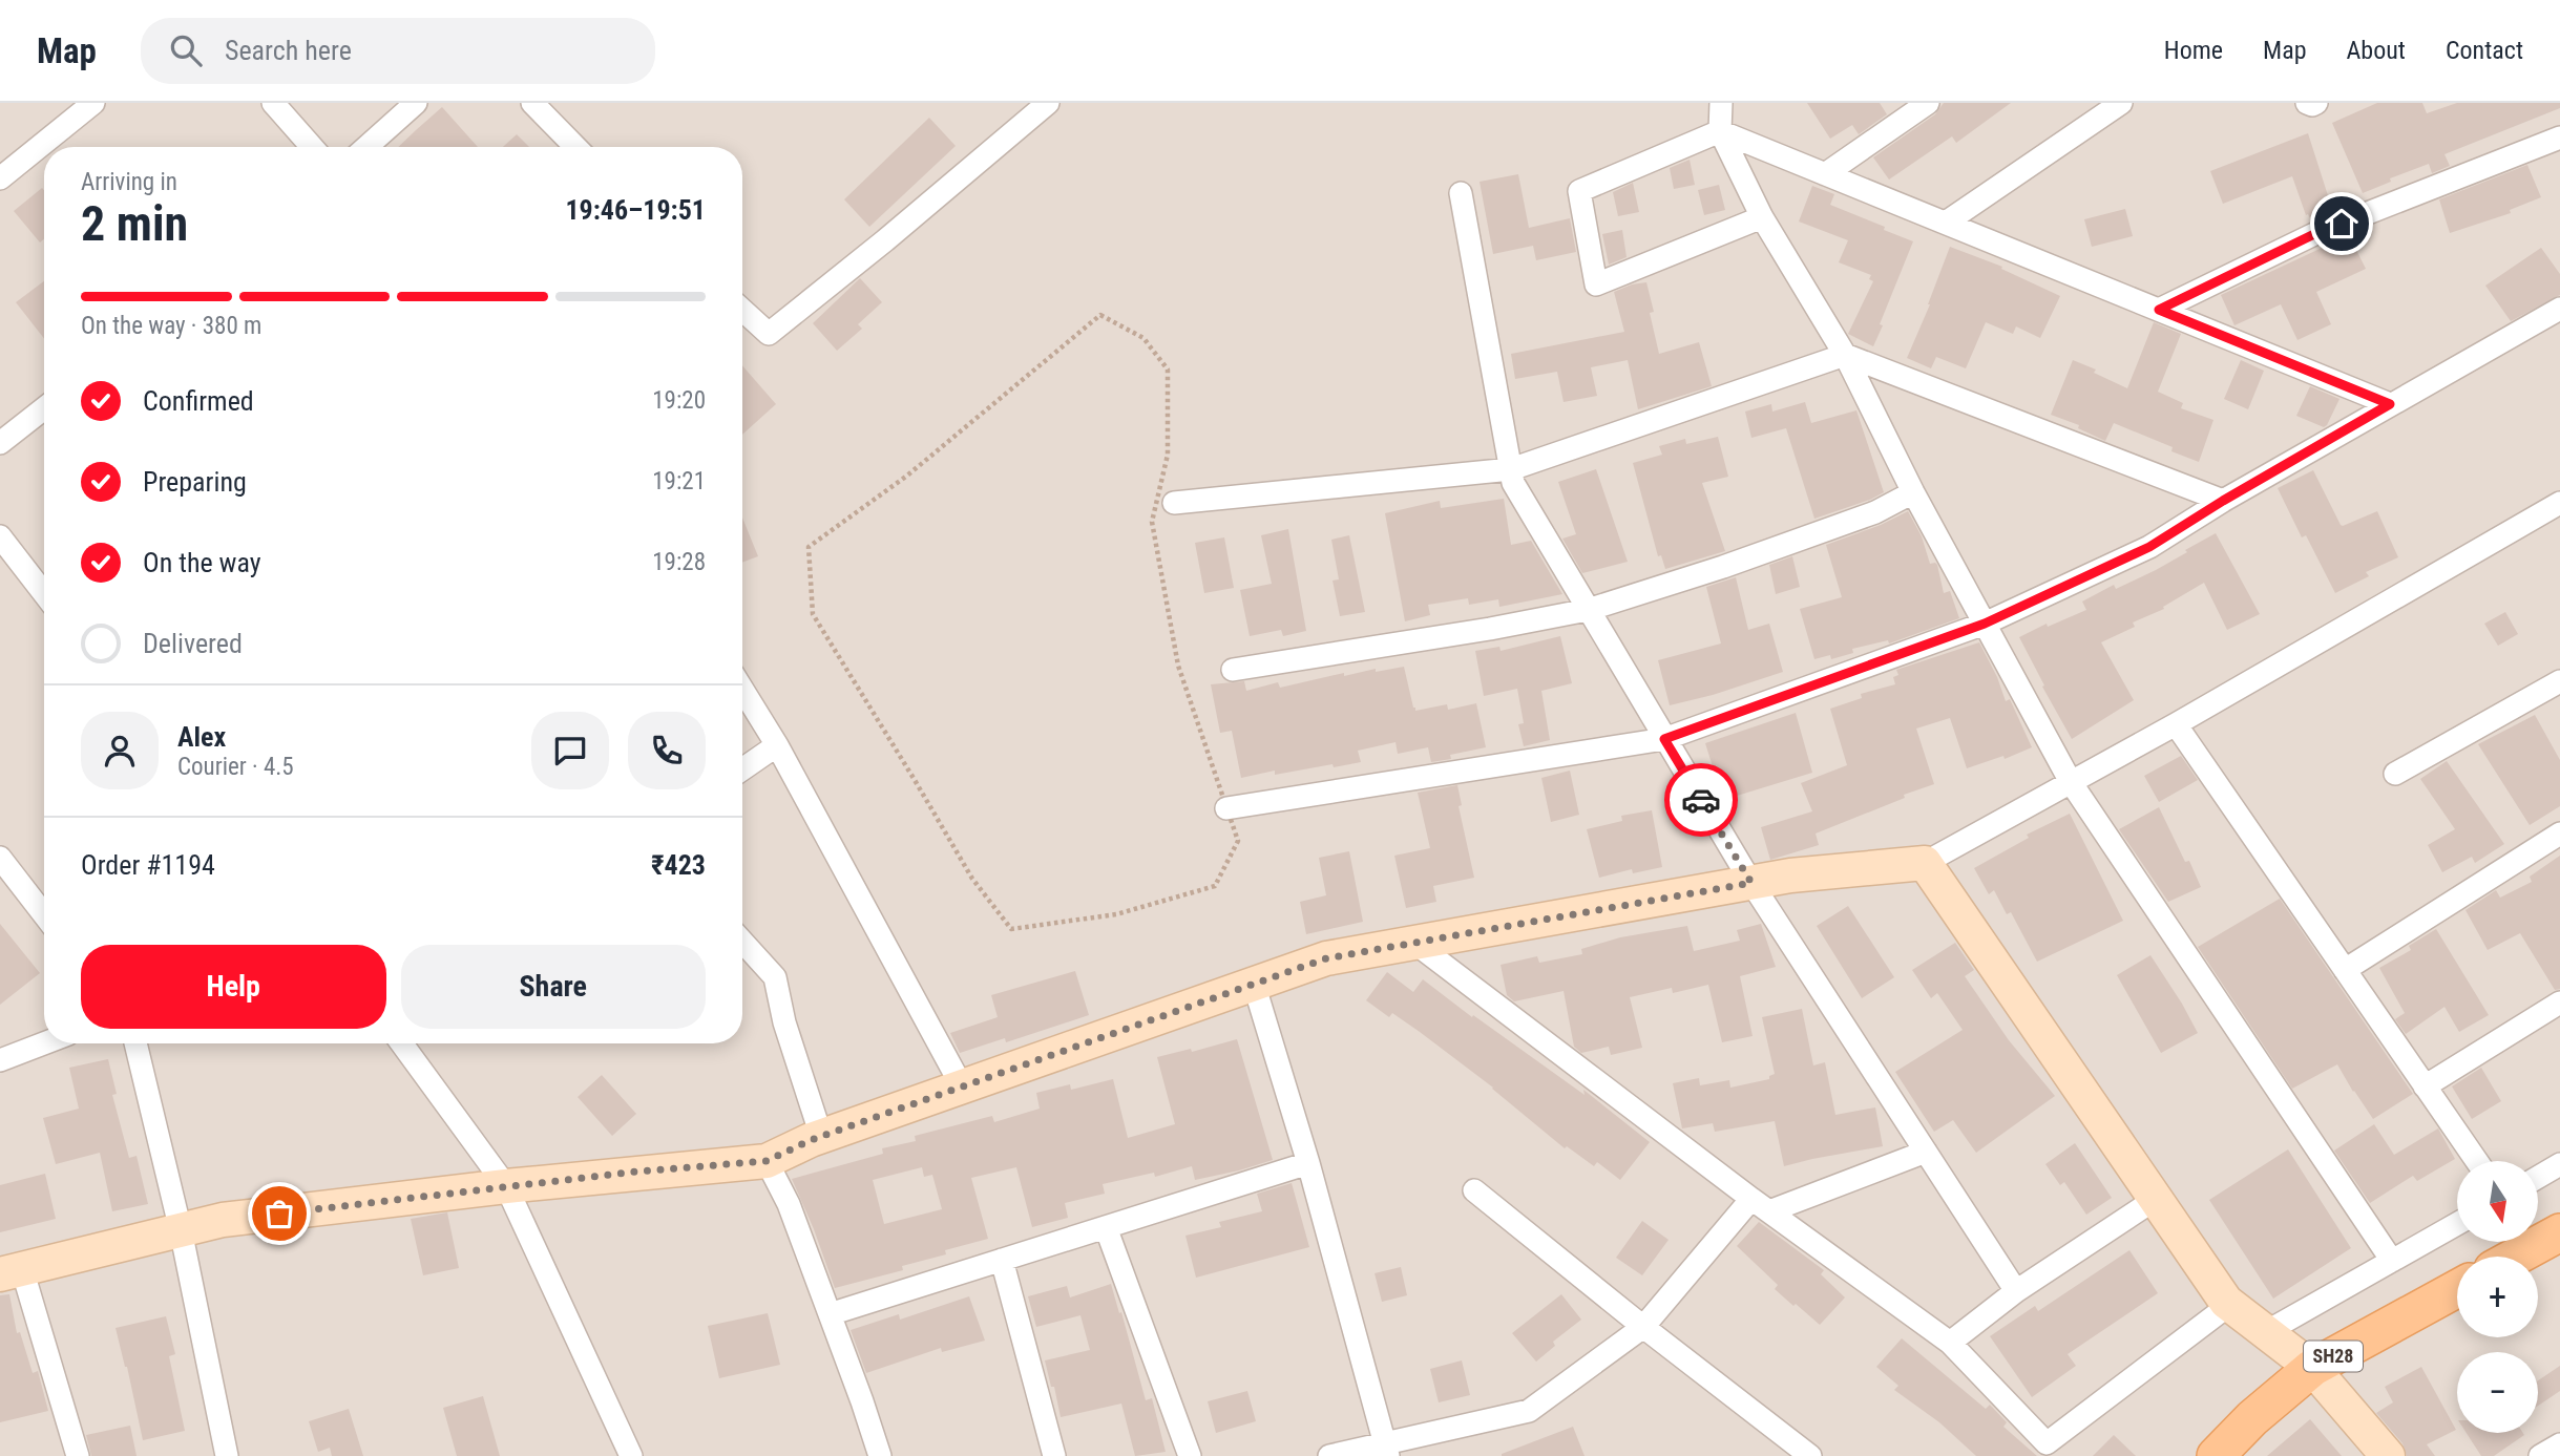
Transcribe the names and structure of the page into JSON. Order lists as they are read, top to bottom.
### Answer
{
  "streets": {
    "main road": ["SH28"]
  },
  "north": "bottom",
  "page": {
    "header": "Map",
    "search": "Search here",
    "nav": [
      "Home",
      "Map",
      "About",
      "Contact"
    ],
    "heading": ["2 min", "Arriving in", "19:46–19:51"],
    "panel": [
      "Alex",
      "Courier · 4.5",
      "Order #1194",
      "₹423"
    ],
    "bar": "On the way · 380 m",
    "list": [
      ["Confirmed", "19:20"],
      ["Preparing", "19:21"],
      ["On the way", "19:28"],
      "Delivered"
    ],
    "buttons": ["Help", "Share"],
    "map_buttons": ["+", "−"]
  }
}
